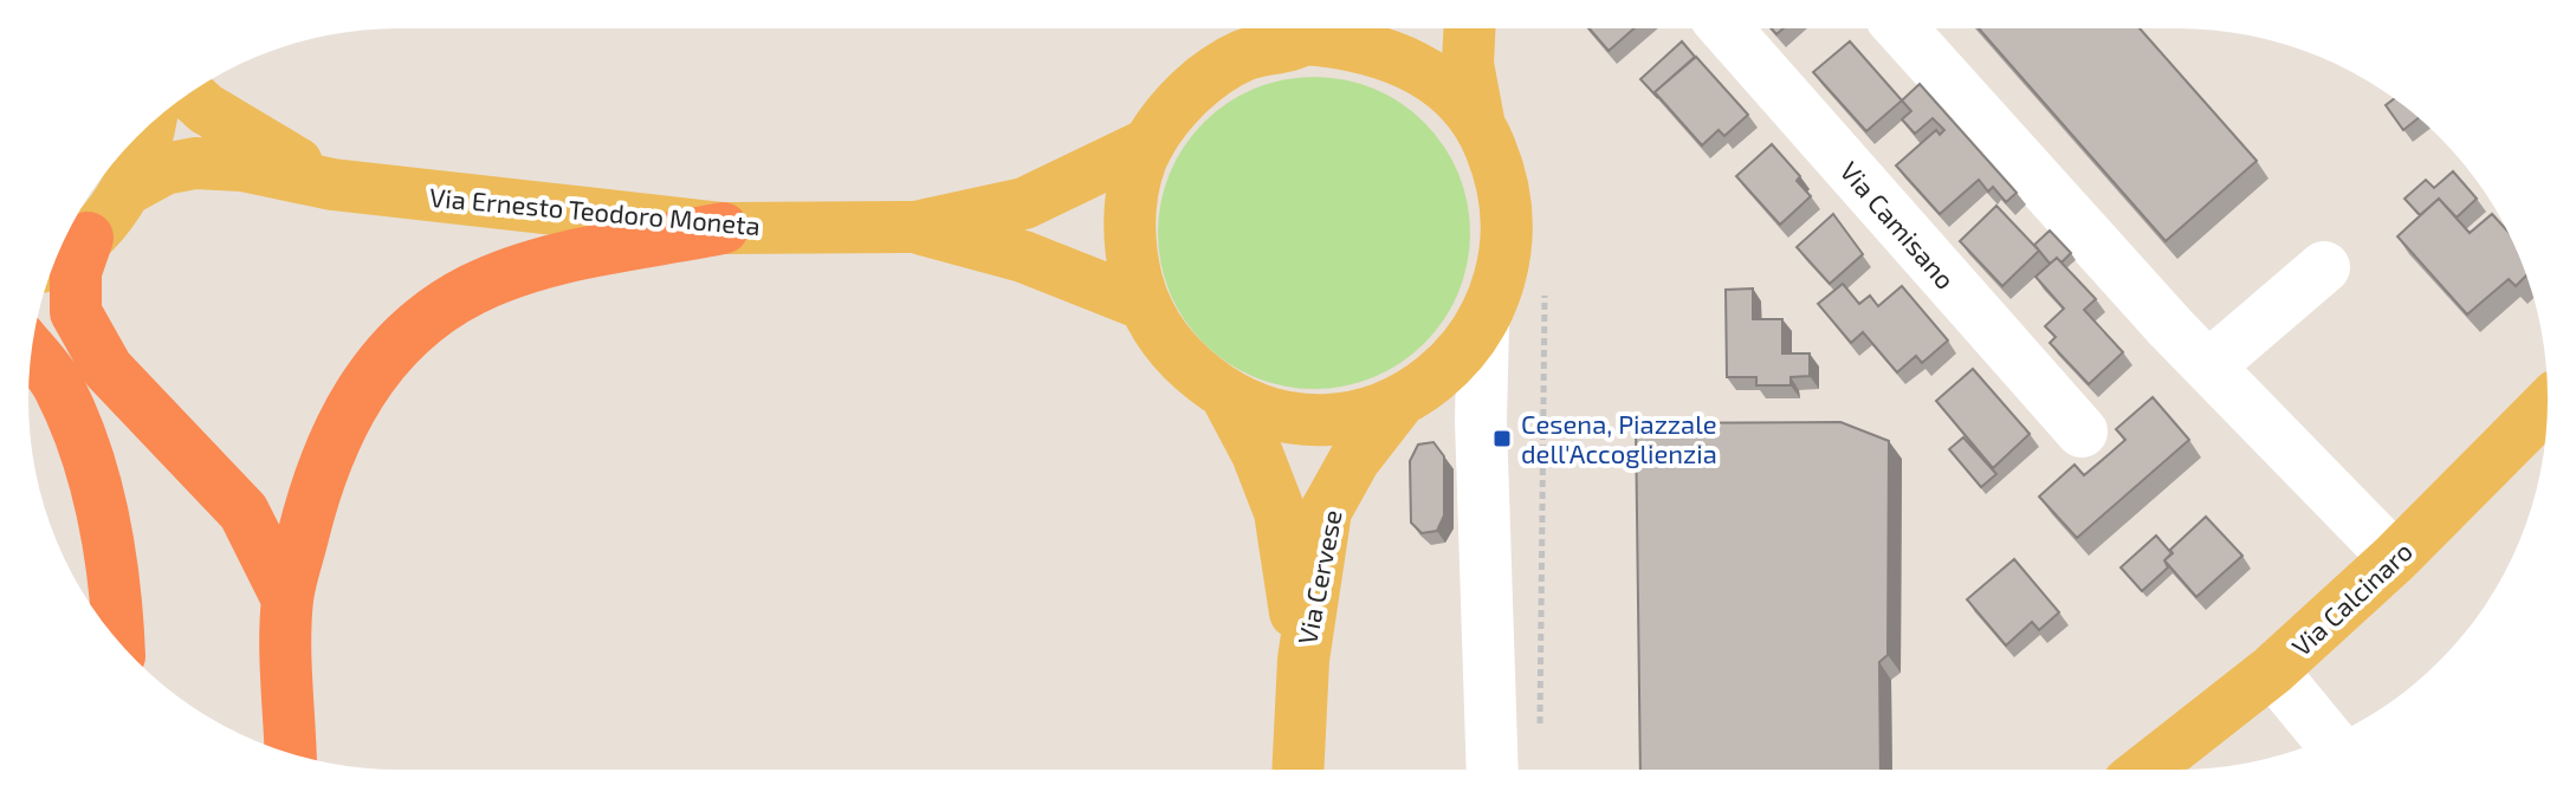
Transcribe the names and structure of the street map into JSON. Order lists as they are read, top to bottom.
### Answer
{
  "streets": {
    "main road": ["Via Ernesto Teodoro Moneta", "Via Cervese", "Via Calcinaro"],
    "street": ["Via Camisano"]
  },
  "places": {
    "transit": ["Cesena, Piazzale dell'Accoglienzia"]
  }
}
